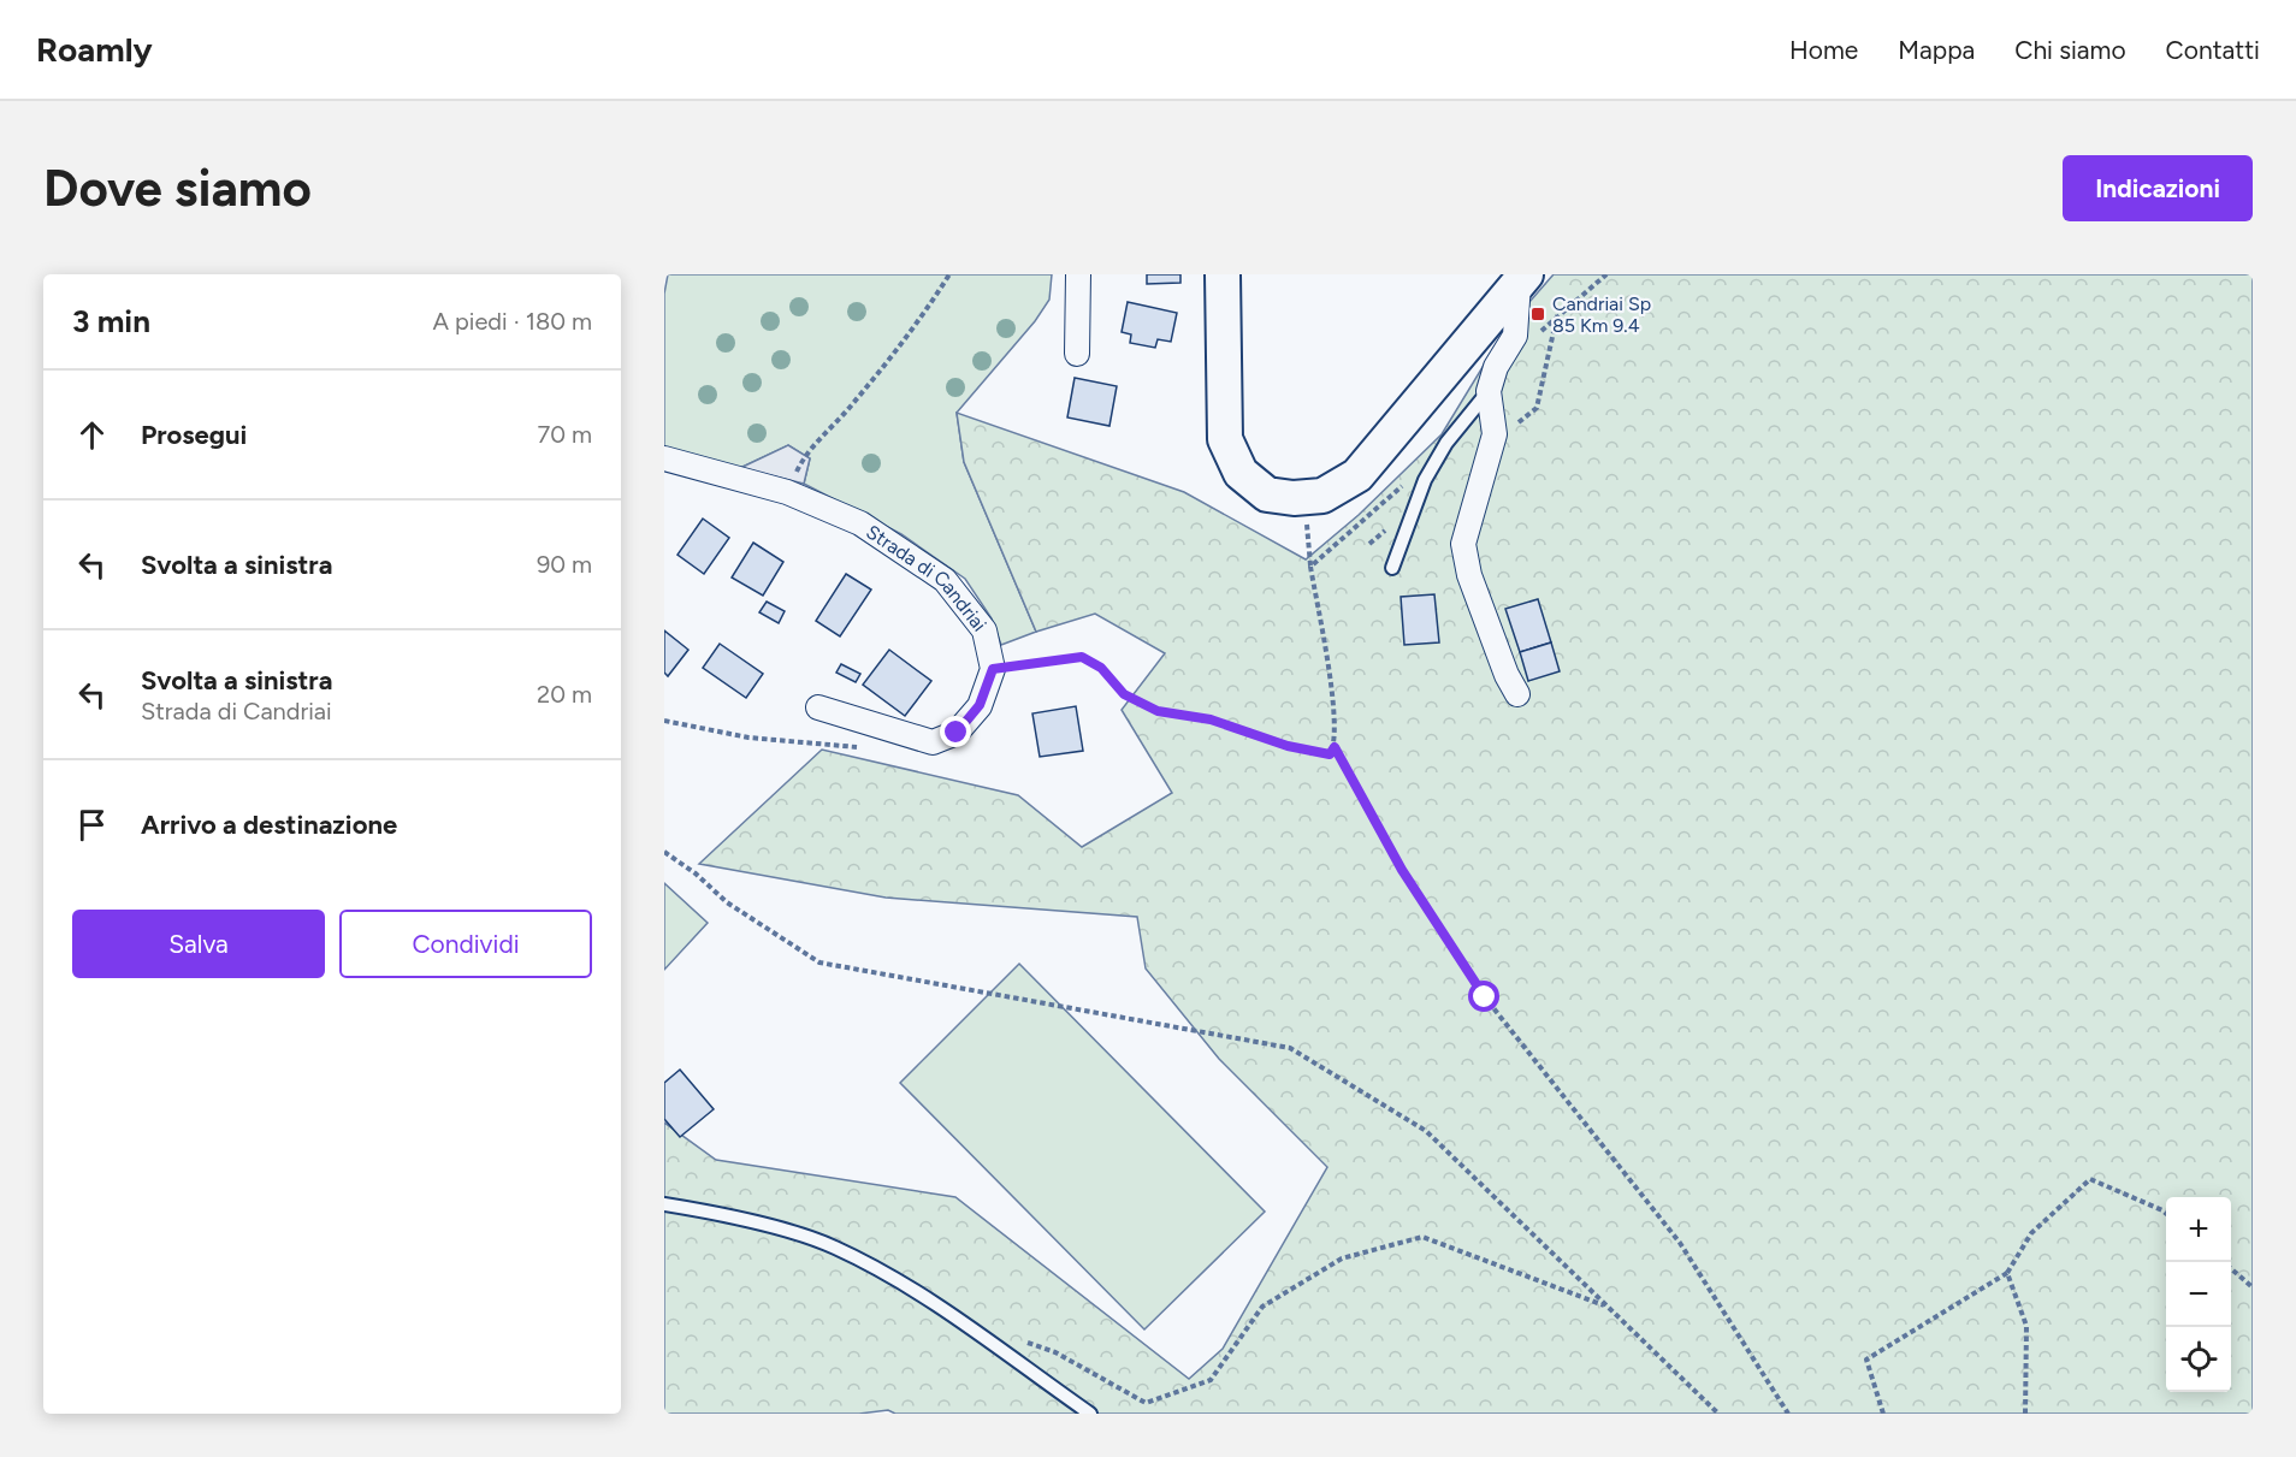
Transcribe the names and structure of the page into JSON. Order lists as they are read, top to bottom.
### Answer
{
  "streets": {
    "street": ["Strada di Candriai"]
  },
  "places": {
    "transit": ["Candriai Sp 85 Km 9.4"]
  },
  "page": {
    "header": "Roamly",
    "nav": [
      "Home",
      "Mappa",
      "Chi siamo",
      "Contatti"
    ],
    "buttons": [
      "Indicazioni",
      ["Salva", "Condividi"]
    ],
    "title": "Dove siamo",
    "heading": ["3 min", "A piedi · 180 m"],
    "list": [
      ["Prosegui", "70 m"],
      ["Svolta a sinistra", "90 m"],
      ["Svolta a sinistra", "Strada di Candriai", "20 m"],
      "Arrivo a destinazione"
    ],
    "map_buttons": ["+", "−"]
  }
}
